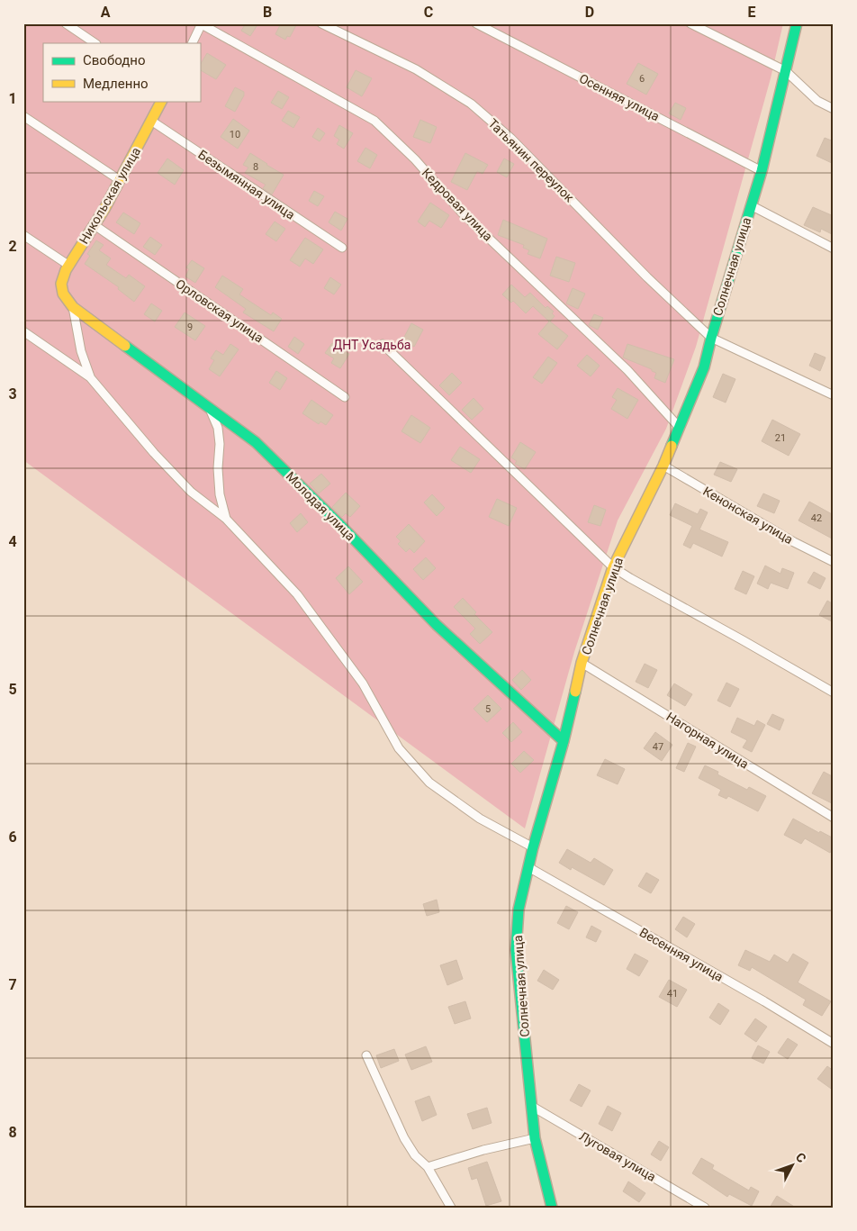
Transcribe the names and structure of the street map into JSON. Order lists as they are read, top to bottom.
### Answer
{
  "streets": {
    "street": [
      "Осенняя улица",
      "Татьянин переулок",
      "Безымянная улица",
      "Никольская улица",
      "Кедровая улица",
      "Солнечная улица",
      "Орловская улица",
      "Молодая улица",
      "Кенонская улица",
      "Нагорная улица",
      "Весенняя улица",
      "Луговая улица"
    ]
  },
  "crossings": [
    ["Осенняя улица", "Солнечная улица"],
    ["Татьянин переулок", "Солнечная улица"],
    ["Безымянная улица", "Никольская улица"],
    ["Никольская улица", "Орловская улица"],
    ["Никольская улица", "Молодая улица"],
    ["Кедровая улица", "Солнечная улица"],
    ["Солнечная улица", "Молодая улица"],
    ["Солнечная улица", "Кенонская улица"],
    ["Солнечная улица", "Нагорная улица"],
    ["Солнечная улица", "Весенняя улица"],
    ["Солнечная улица", "Луговая улица"]
  ],
  "parks": ["ДНТ Усадьба"],
  "house_numbers": [
    "6",
    "10",
    "8",
    "9",
    "21",
    "42",
    "5",
    "47",
    "41"
  ],
  "legend": ["Свободно", "Медленно"],
  "north": "top right",
  "grid": {
    "columns": [
      "A",
      "B",
      "C",
      "D",
      "E"
    ],
    "rows": [
      "1",
      "2",
      "3",
      "4",
      "5",
      "6",
      "7",
      "8"
    ]
  }
}
